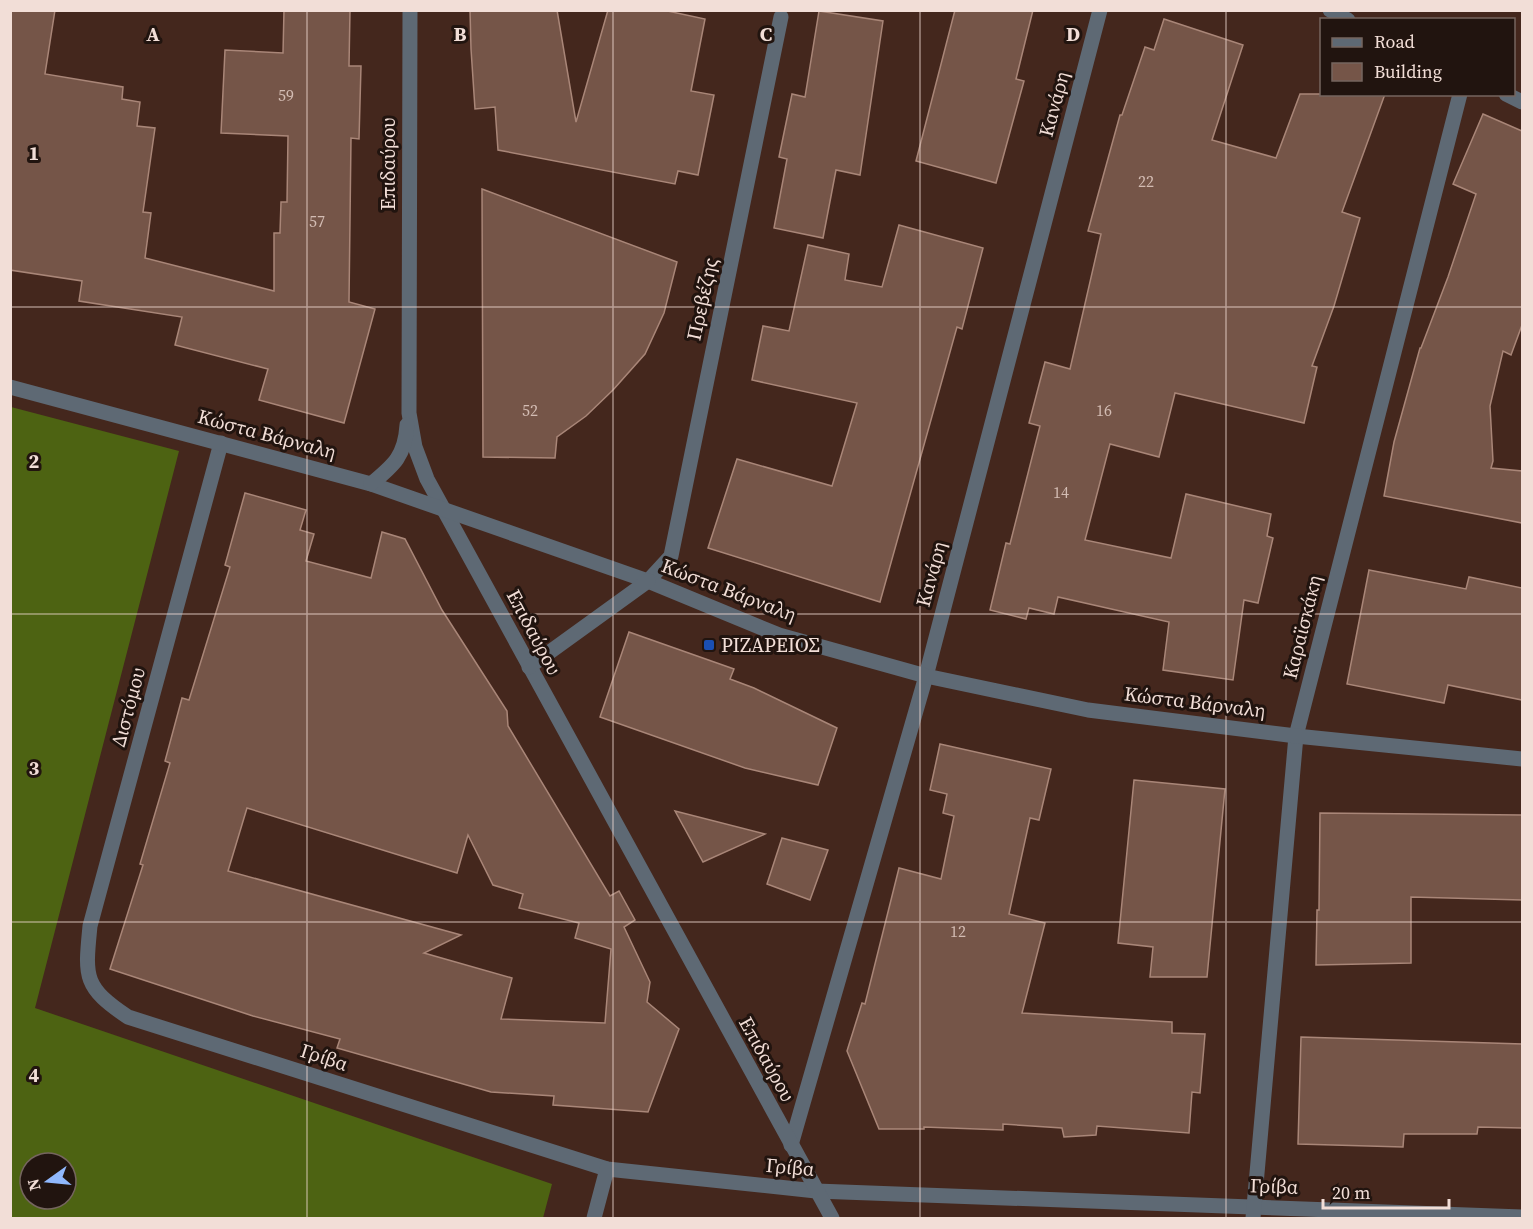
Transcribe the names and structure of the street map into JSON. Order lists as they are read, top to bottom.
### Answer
{
  "streets": {
    "street": [
      "Κανάρη",
      "Επιδαύρου",
      "Πρεβέζης",
      "Κώστα Βάρναλη",
      "Καραϊσκάκη",
      "Διστόμου",
      "Γρίβα"
    ]
  },
  "crossings": [
    ["Κανάρη", "Επιδαύρου"],
    ["Κανάρη", "Κώστα Βάρναλη"],
    ["Επιδαύρου", "Πρεβέζης"],
    ["Επιδαύρου", "Κώστα Βάρναλη"],
    ["Επιδαύρου", "Γρίβα"],
    ["Πρεβέζης", "Κώστα Βάρναλη"],
    ["Κώστα Βάρναλη", "Καραϊσκάκη"],
    ["Κώστα Βάρναλη", "Διστόμου"],
    ["Καραϊσκάκη", "Γρίβα"],
    ["Διστόμου", "Γρίβα"]
  ],
  "places": {
    "transit": ["ΡΙΖΑΡΕΙΟΣ"]
  },
  "house_numbers": [
    "59",
    "22",
    "57",
    "52",
    "16",
    "14",
    "12"
  ],
  "legend": ["Road", "Building"],
  "scale_bar": "20 m",
  "north": "left",
  "grid": {
    "columns": [
      "A",
      "B",
      "C",
      "D"
    ],
    "rows": [
      "1",
      "2",
      "3",
      "4"
    ]
  }
}
